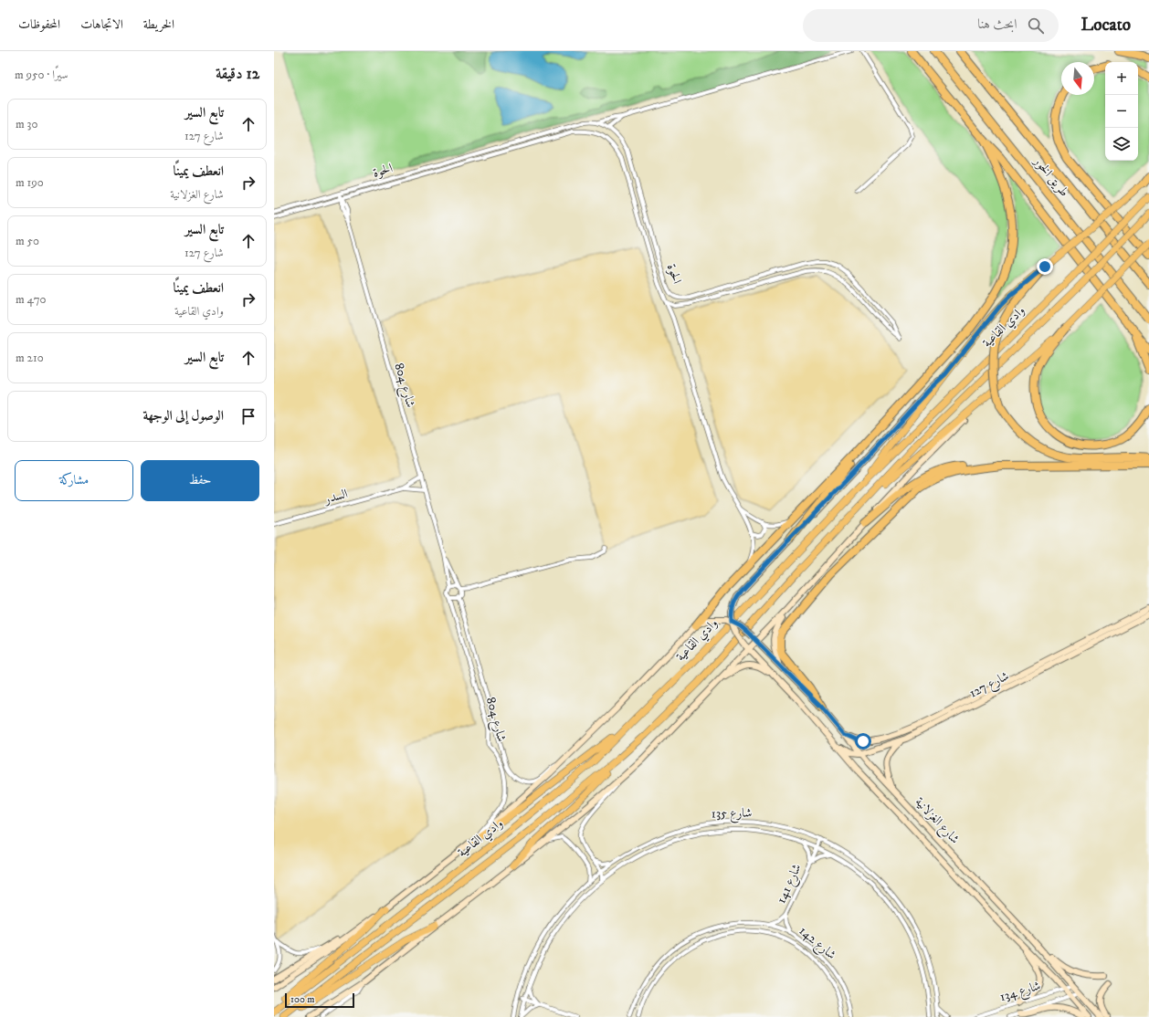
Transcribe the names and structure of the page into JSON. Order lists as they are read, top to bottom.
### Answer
{
  "streets": {
    "highway": ["طريق الخور"],
    "main road": ["وادي القاعية"],
    "street": [
      "الحوة",
      "شارع 804",
      "السدر",
      "شارع 127",
      "شارع 135",
      "شارع الغزلانية",
      "شارع 141",
      "شارع 142",
      "شارع 134"
    ]
  },
  "crossings": [
    ["الحوة", "شارع 804"],
    ["وادي القاعية", "شارع 804"],
    ["شارع 127", "شارع الغزلانية"],
    ["شارع 135", "شارع 141"],
    ["شارع الغزلانية", "شارع 134"],
    ["شارع 141", "شارع 142"]
  ],
  "scale_bar": "100 m",
  "north": "bottom",
  "page": {
    "header": "Locato",
    "search": "ابحث هنا",
    "nav": ["الخريطة", "الاتجاهات", "المحفوظات"],
    "heading": ["12 دقيقة", "سيرًا · 950 m"],
    "map_buttons": ["+", "−"],
    "list": [
      ["تابع السير", "شارع 127", "30 m"],
      ["انعطف يمينًا", "شارع الغزلانية", "190 m"],
      ["تابع السير", "شارع 127", "50 m"],
      ["انعطف يمينًا", "وادي القاعية", "470 m"],
      ["تابع السير", "210 m"],
      "الوصول إلى الوجهة"
    ],
    "buttons": ["حفظ", "مشاركة"],
    "scale": "100 m"
  }
}
